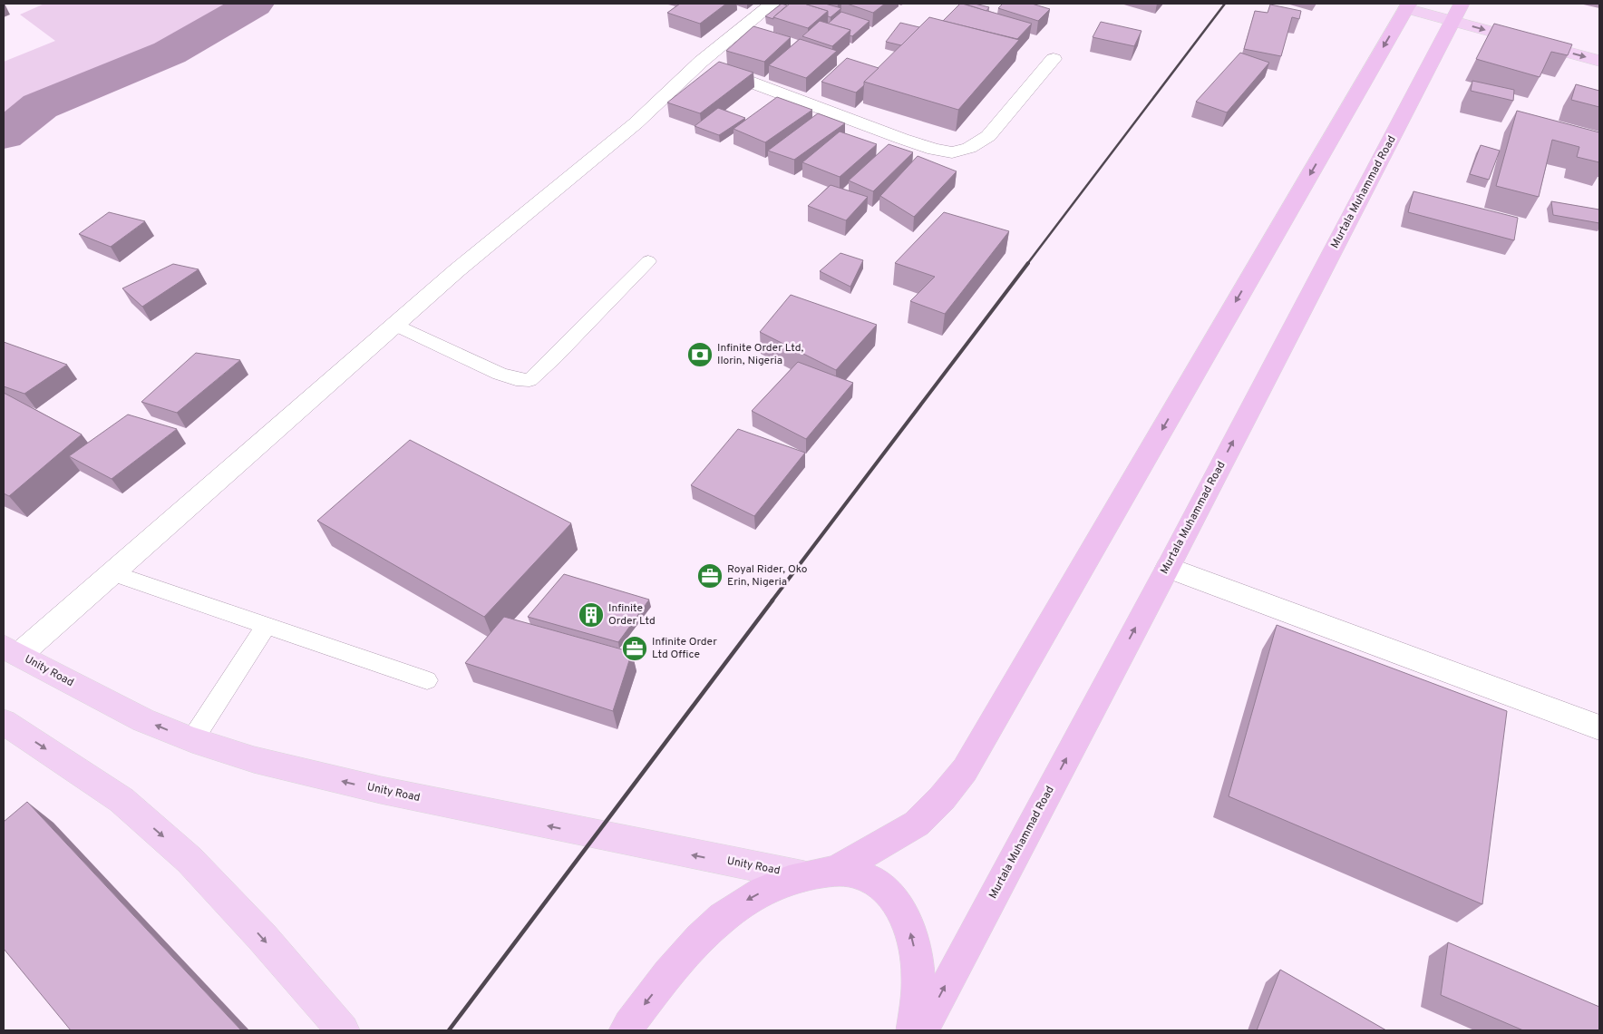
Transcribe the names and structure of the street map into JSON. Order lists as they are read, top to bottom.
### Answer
{
  "streets": {
    "highway": ["Murtala Muhammad Road"],
    "main road": ["Unity Road"]
  },
  "one_way": ["Unity Road"],
  "places": {
    "bank": ["Infinite Order Ltd, Ilorin, Nigeria"],
    "office": ["Royal Rider, Oko Erin, Nigeria", "Infinite Order Ltd Office"],
    "building": ["Infinite Order Ltd"]
  }
}
